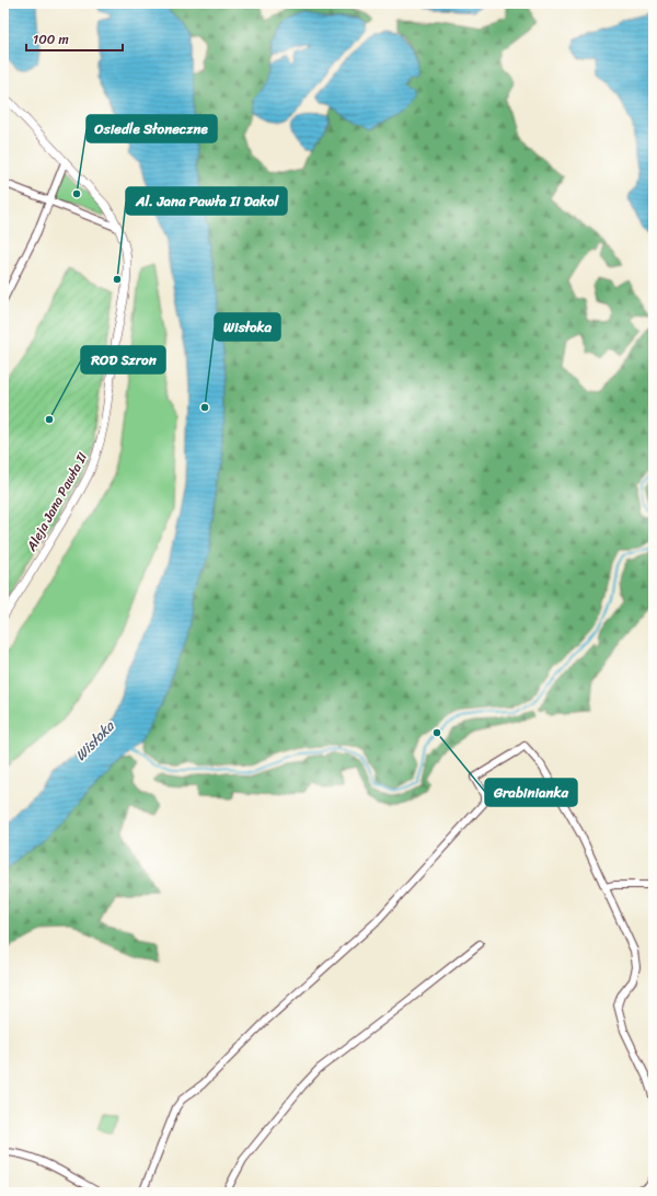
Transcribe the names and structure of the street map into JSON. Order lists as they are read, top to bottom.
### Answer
{
  "streets": {
    "street": ["Aleja Jana Pawła II"]
  },
  "water": ["Wisłoka"],
  "places": [
    "Osiedle Słoneczne",
    "Al. Jana Pawła II Dakol",
    "Wisłoka",
    "ROD Szron",
    "Grabinianka"
  ],
  "scale_bar": "100 m"
}
